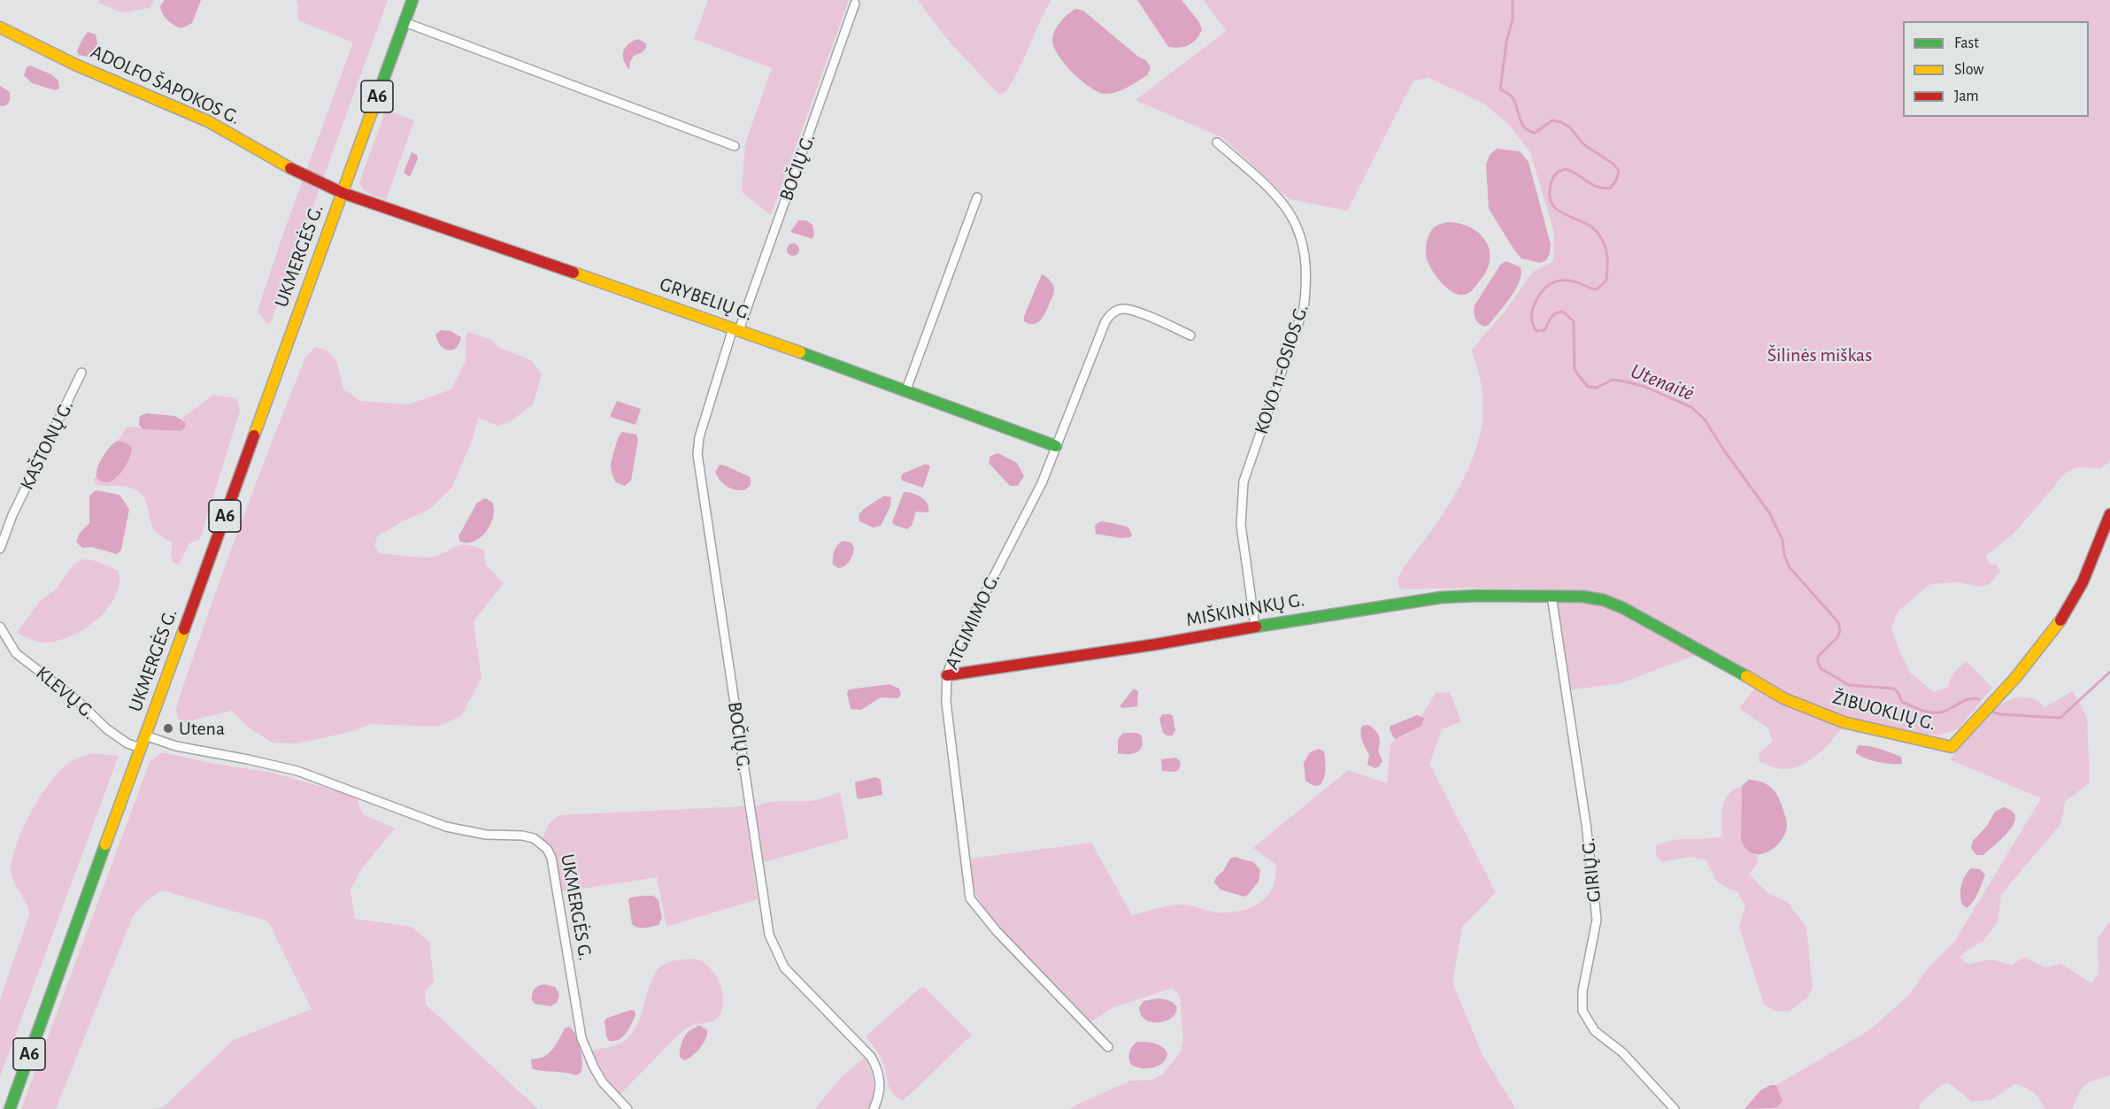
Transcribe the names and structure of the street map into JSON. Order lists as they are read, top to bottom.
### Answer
{
  "streets": {
    "main road": [
      "ADOLFO ŠAPOKOS G.",
      "A6",
      "UKMERGĖS G.",
      "GRYBELIŲ G.",
      "MIŠKININKŲ G.",
      "ŽIBUOKLIŲ G."
    ],
    "street": [
      "BOČIŲ G.",
      "KOVO 11-OSIOS G.",
      "KAŠTONŲ G.",
      "ATGIMIMO G.",
      "KLEVŲ G.",
      "GIRIŲ G."
    ]
  },
  "crossings": [
    ["ADOLFO ŠAPOKOS G.", "UKMERGĖS G."],
    ["ADOLFO ŠAPOKOS G.", "GRYBELIŲ G."],
    ["A6", "UKMERGĖS G."],
    ["A6", "KLEVŲ G."],
    ["BOČIŲ G.", "GRYBELIŲ G."],
    ["UKMERGĖS G.", "GRYBELIŲ G."],
    ["GRYBELIŲ G.", "ATGIMIMO G."],
    ["KOVO 11-OSIOS G.", "MIŠKININKŲ G."],
    ["MIŠKININKŲ G.", "ATGIMIMO G."],
    ["MIŠKININKŲ G.", "ŽIBUOKLIŲ G."],
    ["MIŠKININKŲ G.", "GIRIŲ G."],
    ["ŽIBUOKLIŲ G.", "GIRIŲ G."]
  ],
  "water": ["Utenaitė"],
  "parks": ["Šilinės miškas"],
  "places": ["Utena"],
  "legend": ["Fast", "Slow", "Jam"]
}
